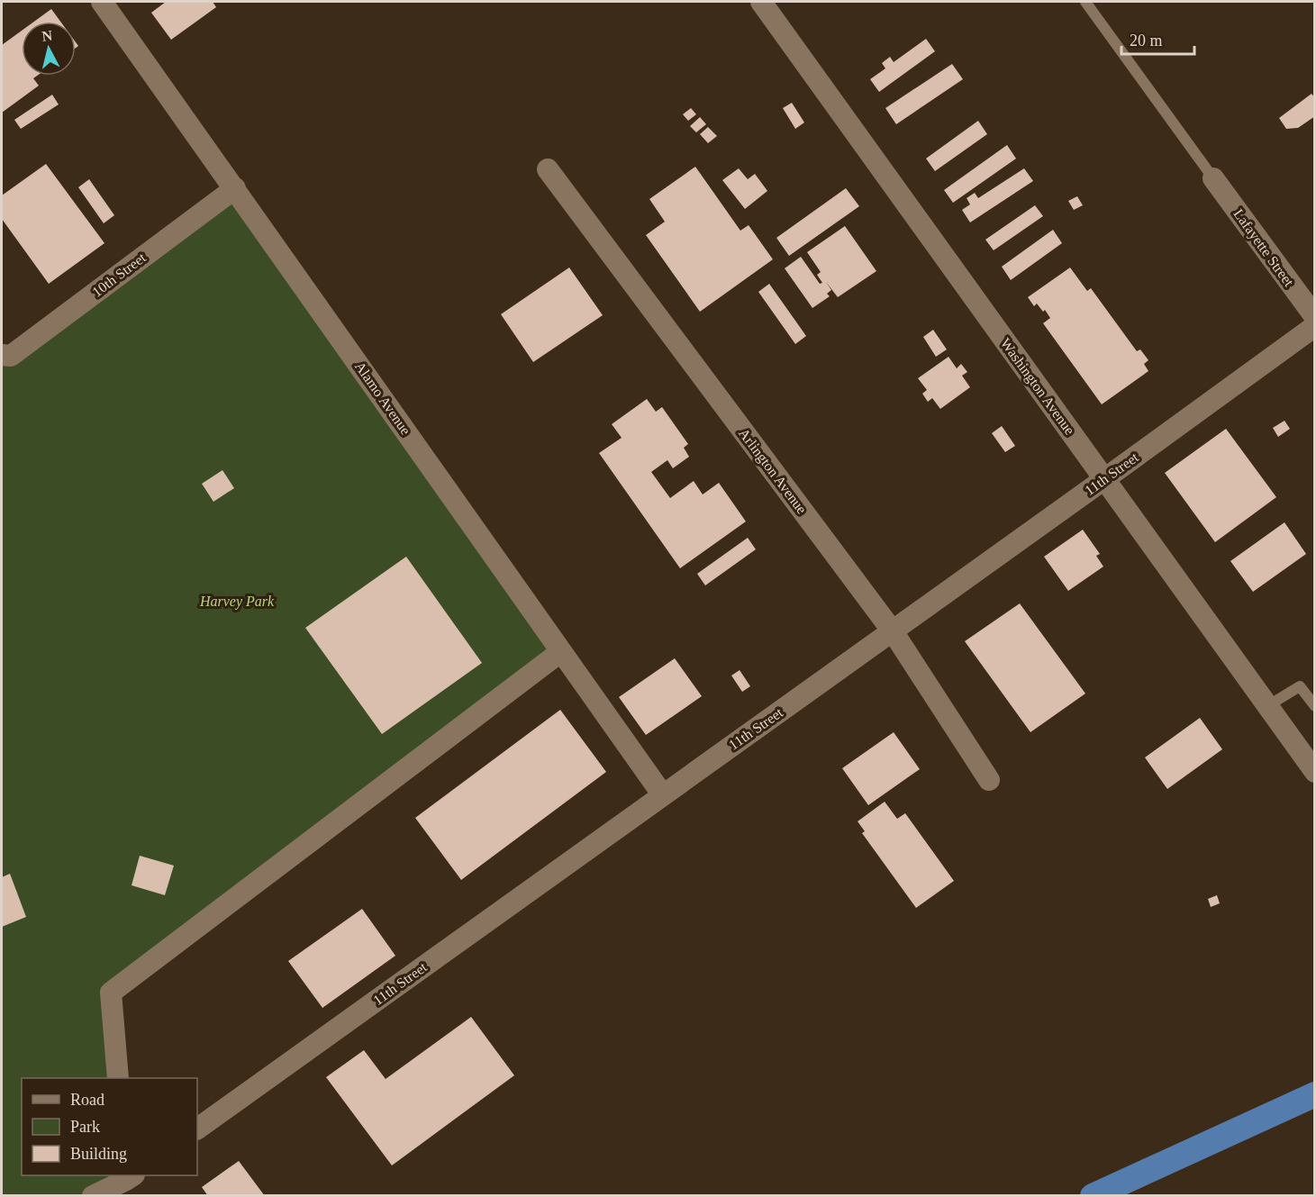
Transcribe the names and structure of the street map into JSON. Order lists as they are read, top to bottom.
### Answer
{
  "streets": {
    "street": [
      "Lafayette Street",
      "10th Street",
      "Washington Avenue",
      "Alamo Avenue",
      "Arlington Avenue",
      "11th Street"
    ]
  },
  "crossings": [
    ["10th Street", "Alamo Avenue"],
    ["Washington Avenue", "11th Street"],
    ["Alamo Avenue", "11th Street"],
    ["Arlington Avenue", "11th Street"]
  ],
  "parks": ["Harvey Park"],
  "legend": ["Road", "Park", "Building"],
  "scale_bar": "20 m",
  "north": "top"
}
